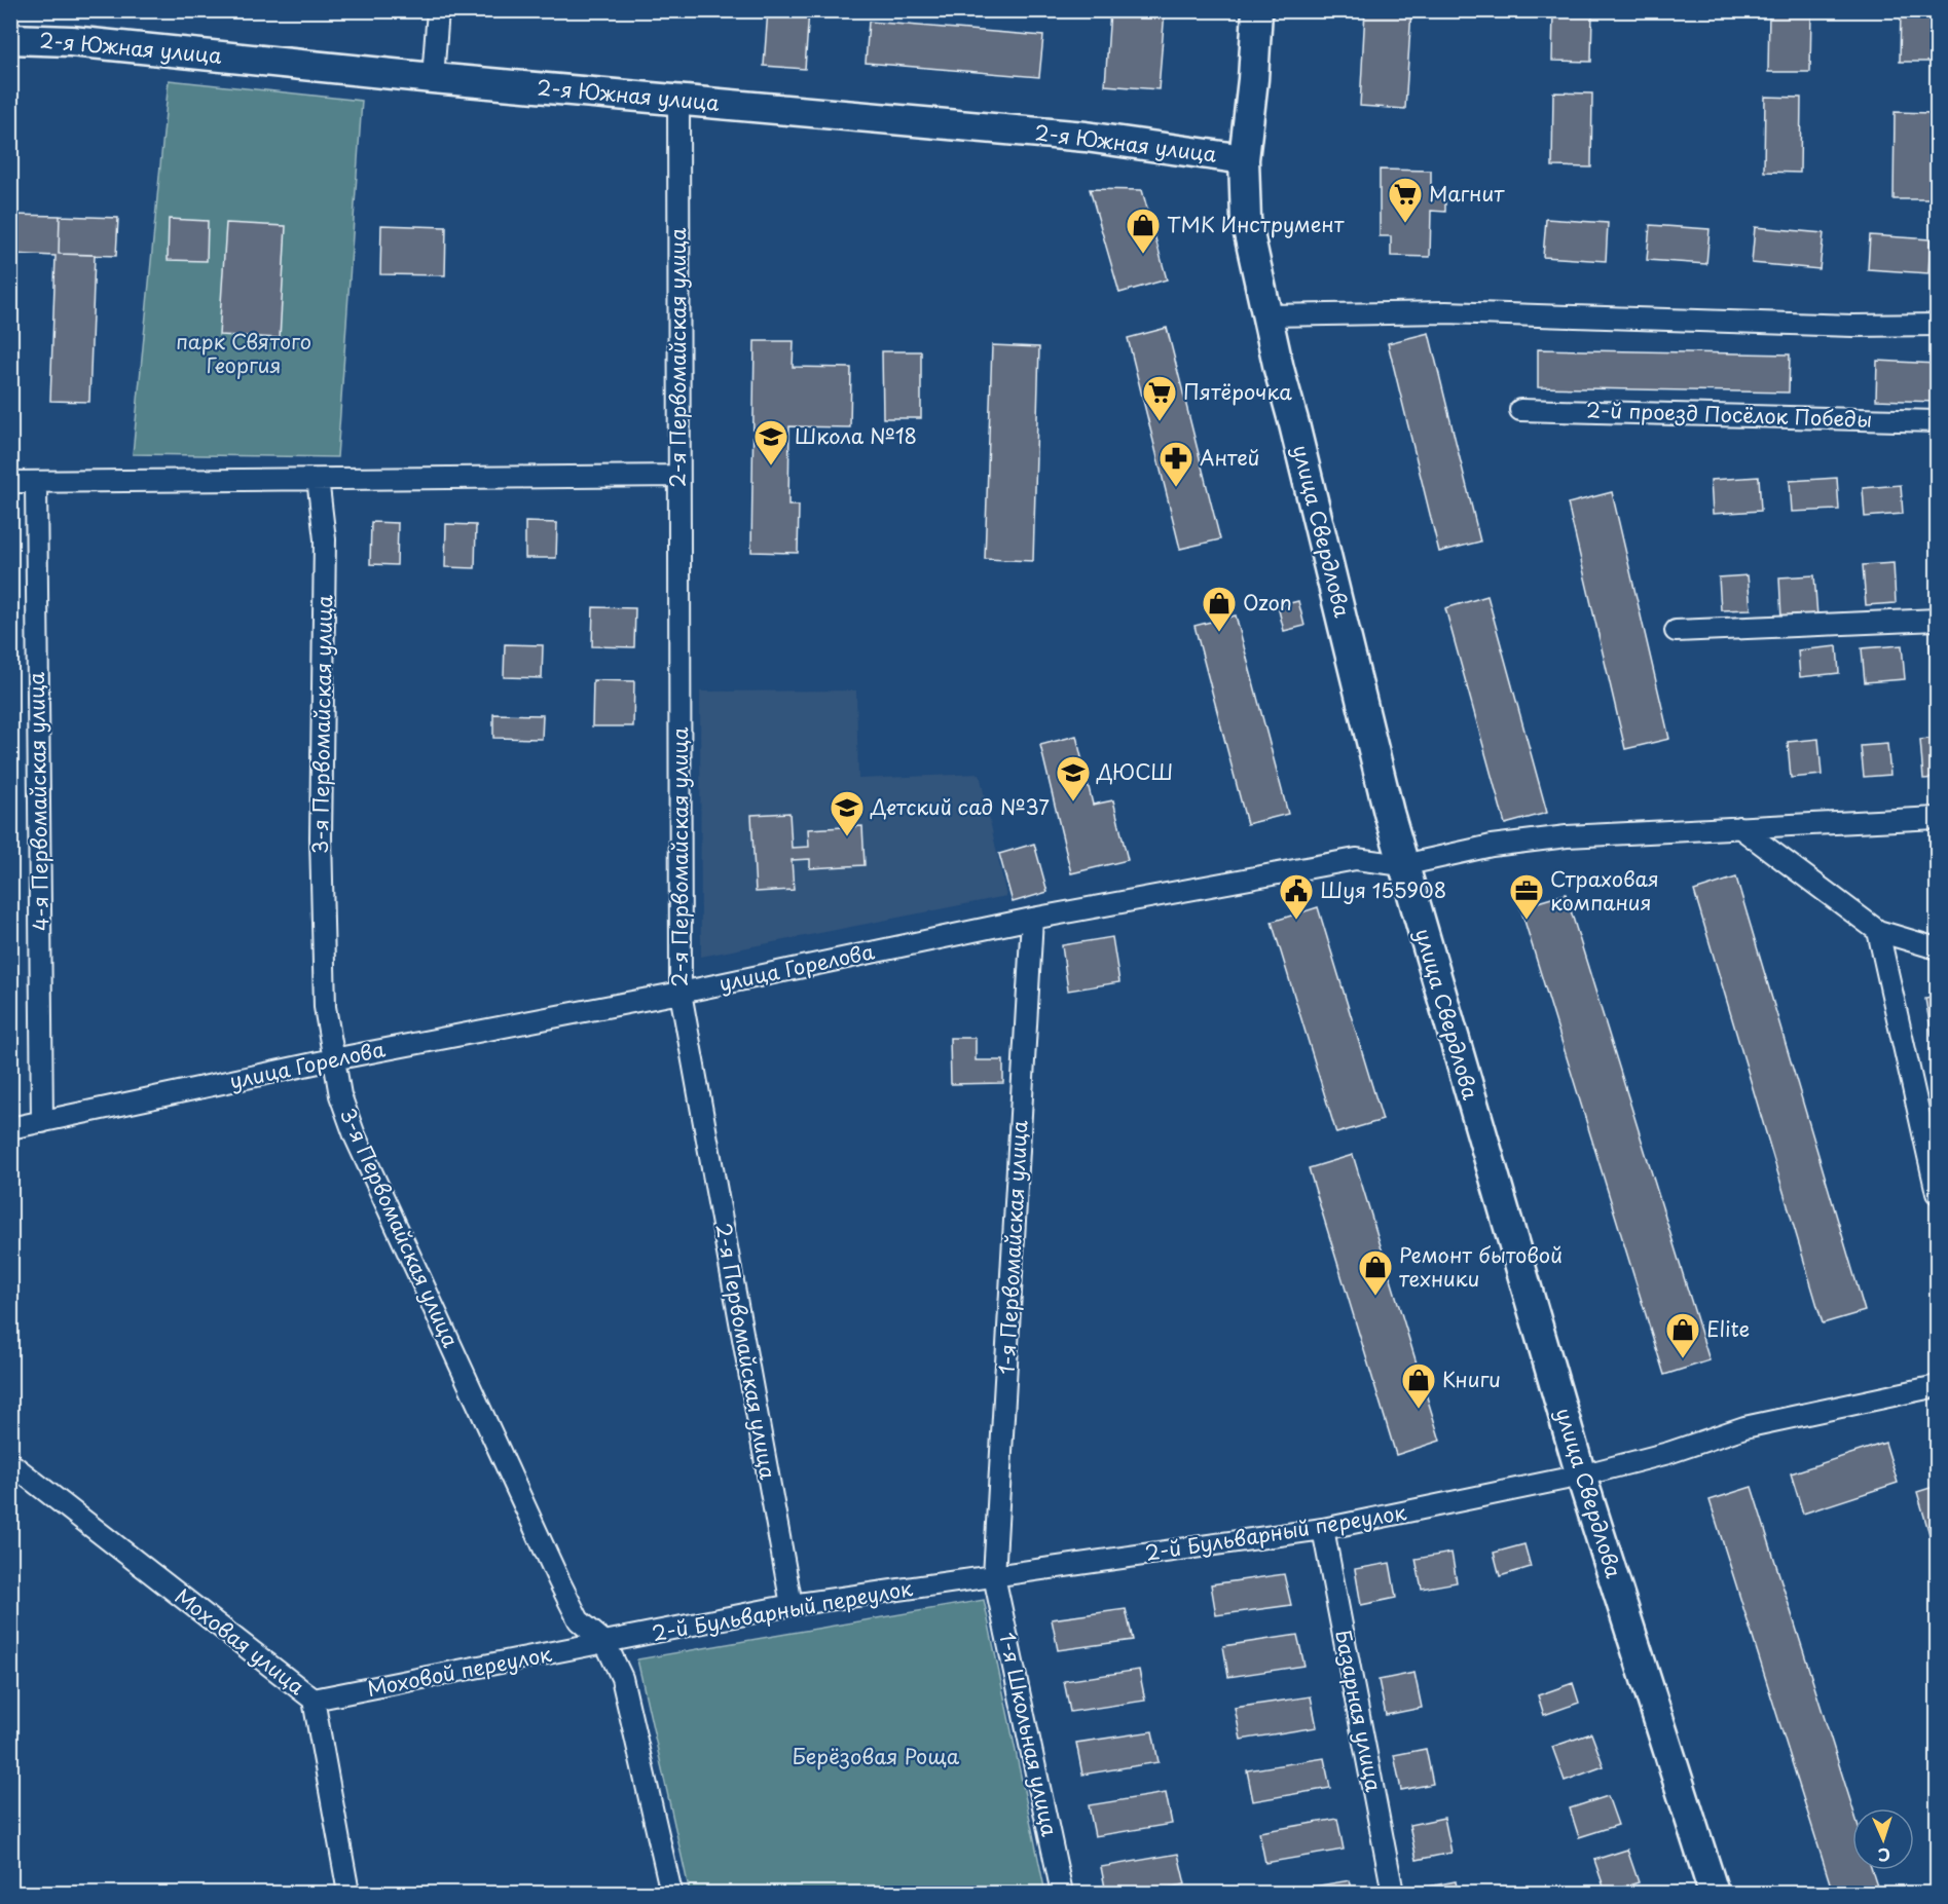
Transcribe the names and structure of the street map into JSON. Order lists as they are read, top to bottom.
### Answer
{
  "streets": {
    "main road": ["2-я Южная улица", "улица Свердлова"],
    "street": [
      "2-я Первомайская улица",
      "2-й проезд Посёлок Победы",
      "3-я Первомайская улица",
      "4-я Первомайская улица",
      "улица Горелова",
      "1-я Первомайская улица",
      "2-й Бульварный переулок",
      "Моховая улица",
      "Моховой переулок",
      "Базарная улица",
      "1-я Школьная улица"
    ]
  },
  "crossings": [
    ["2-я Южная улица", "2-я Первомайская улица"],
    ["2-я Южная улица", "улица Свердлова"],
    ["2-я Первомайская улица", "улица Горелова"],
    ["2-я Первомайская улица", "2-й Бульварный переулок"],
    ["улица Свердлова", "улица Горелова"],
    ["улица Свердлова", "2-й Бульварный переулок"],
    ["3-я Первомайская улица", "улица Горелова"],
    ["3-я Первомайская улица", "2-й Бульварный переулок"],
    ["3-я Первомайская улица", "Моховой переулок"],
    ["4-я Первомайская улица", "улица Горелова"],
    ["улица Горелова", "1-я Первомайская улица"],
    ["1-я Первомайская улица", "2-й Бульварный переулок"],
    ["1-я Первомайская улица", "1-я Школьная улица"],
    ["2-й Бульварный переулок", "Моховой переулок"],
    ["2-й Бульварный переулок", "Базарная улица"],
    ["2-й Бульварный переулок", "1-я Школьная улица"],
    ["Моховая улица", "Моховой переулок"]
  ],
  "parks": ["парк Святого Георгия", "Берёзовая Роща"],
  "places": {
    "supermarket": ["Магнит", "Пятёрочка"],
    "shop": [
      "ТМК Инструмент",
      "Ozon",
      "Ремонт бытовой техники",
      "Elite",
      "Книги"
    ],
    "school or university": ["Школа №18", "ДЮСШ", "Детский сад №37"],
    "pharmacy": ["Антей"],
    "public building": ["Шуя 155908"],
    "office": ["Страховая компания"]
  },
  "north": "bottom"
}
